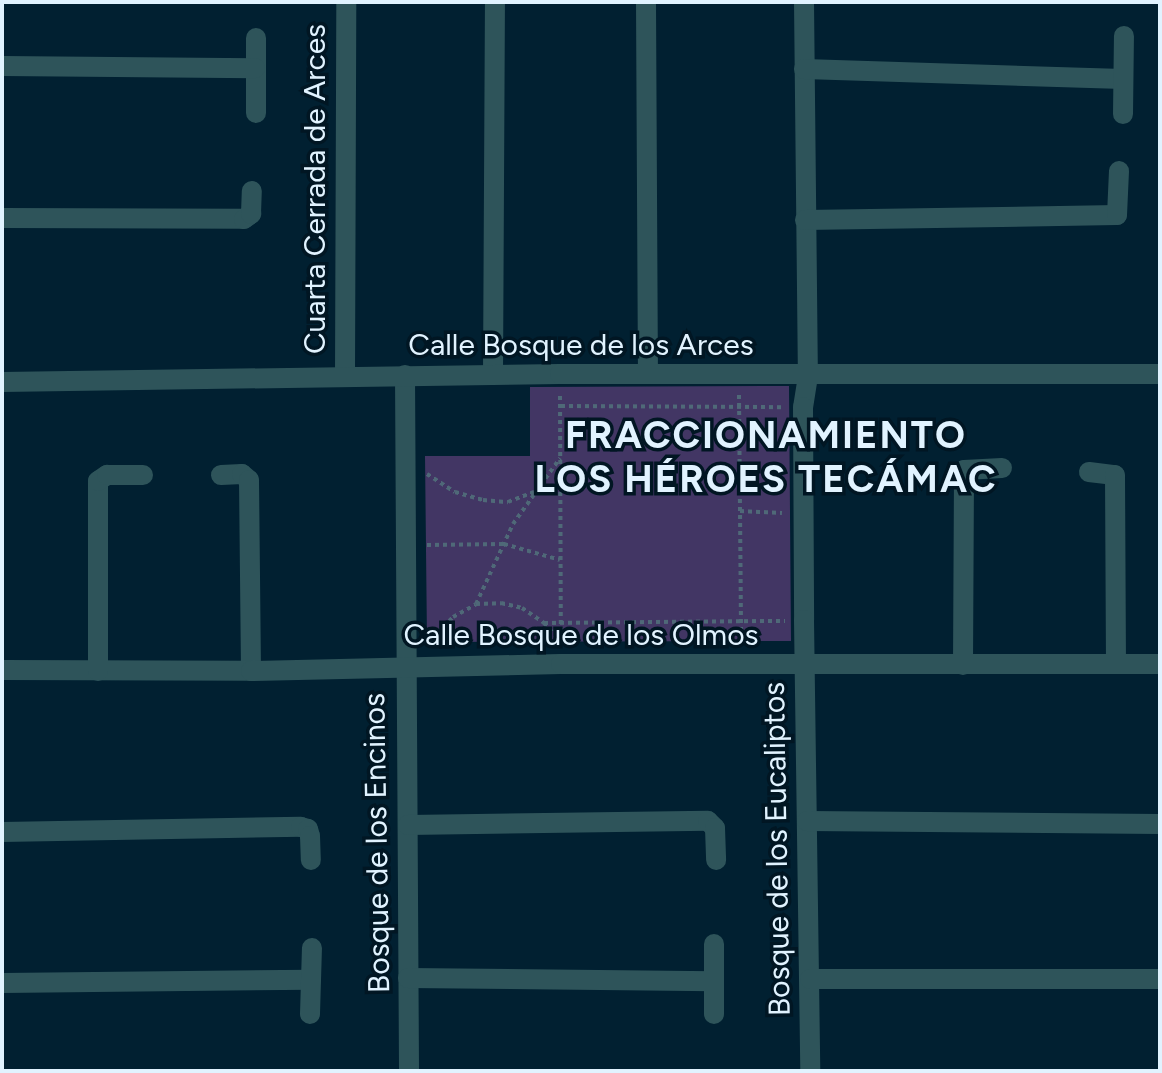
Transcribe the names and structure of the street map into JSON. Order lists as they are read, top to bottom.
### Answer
{
  "streets": {
    "street": [
      "Cuarta Cerrada de Arces",
      "Calle Bosque de los Arces",
      "Calle Bosque de los Olmos",
      "Bosque de los Encinos",
      "Bosque de los Eucaliptos"
    ]
  },
  "crossings": [
    ["Cuarta Cerrada de Arces", "Calle Bosque de los Arces"],
    ["Calle Bosque de los Arces", "Bosque de los Encinos"],
    ["Calle Bosque de los Arces", "Bosque de los Eucaliptos"],
    ["Calle Bosque de los Olmos", "Bosque de los Encinos"],
    ["Calle Bosque de los Olmos", "Bosque de los Eucaliptos"]
  ],
  "districts": ["FRACCIONAMIENTO LOS HÉROES TECÁMAC"]
}
